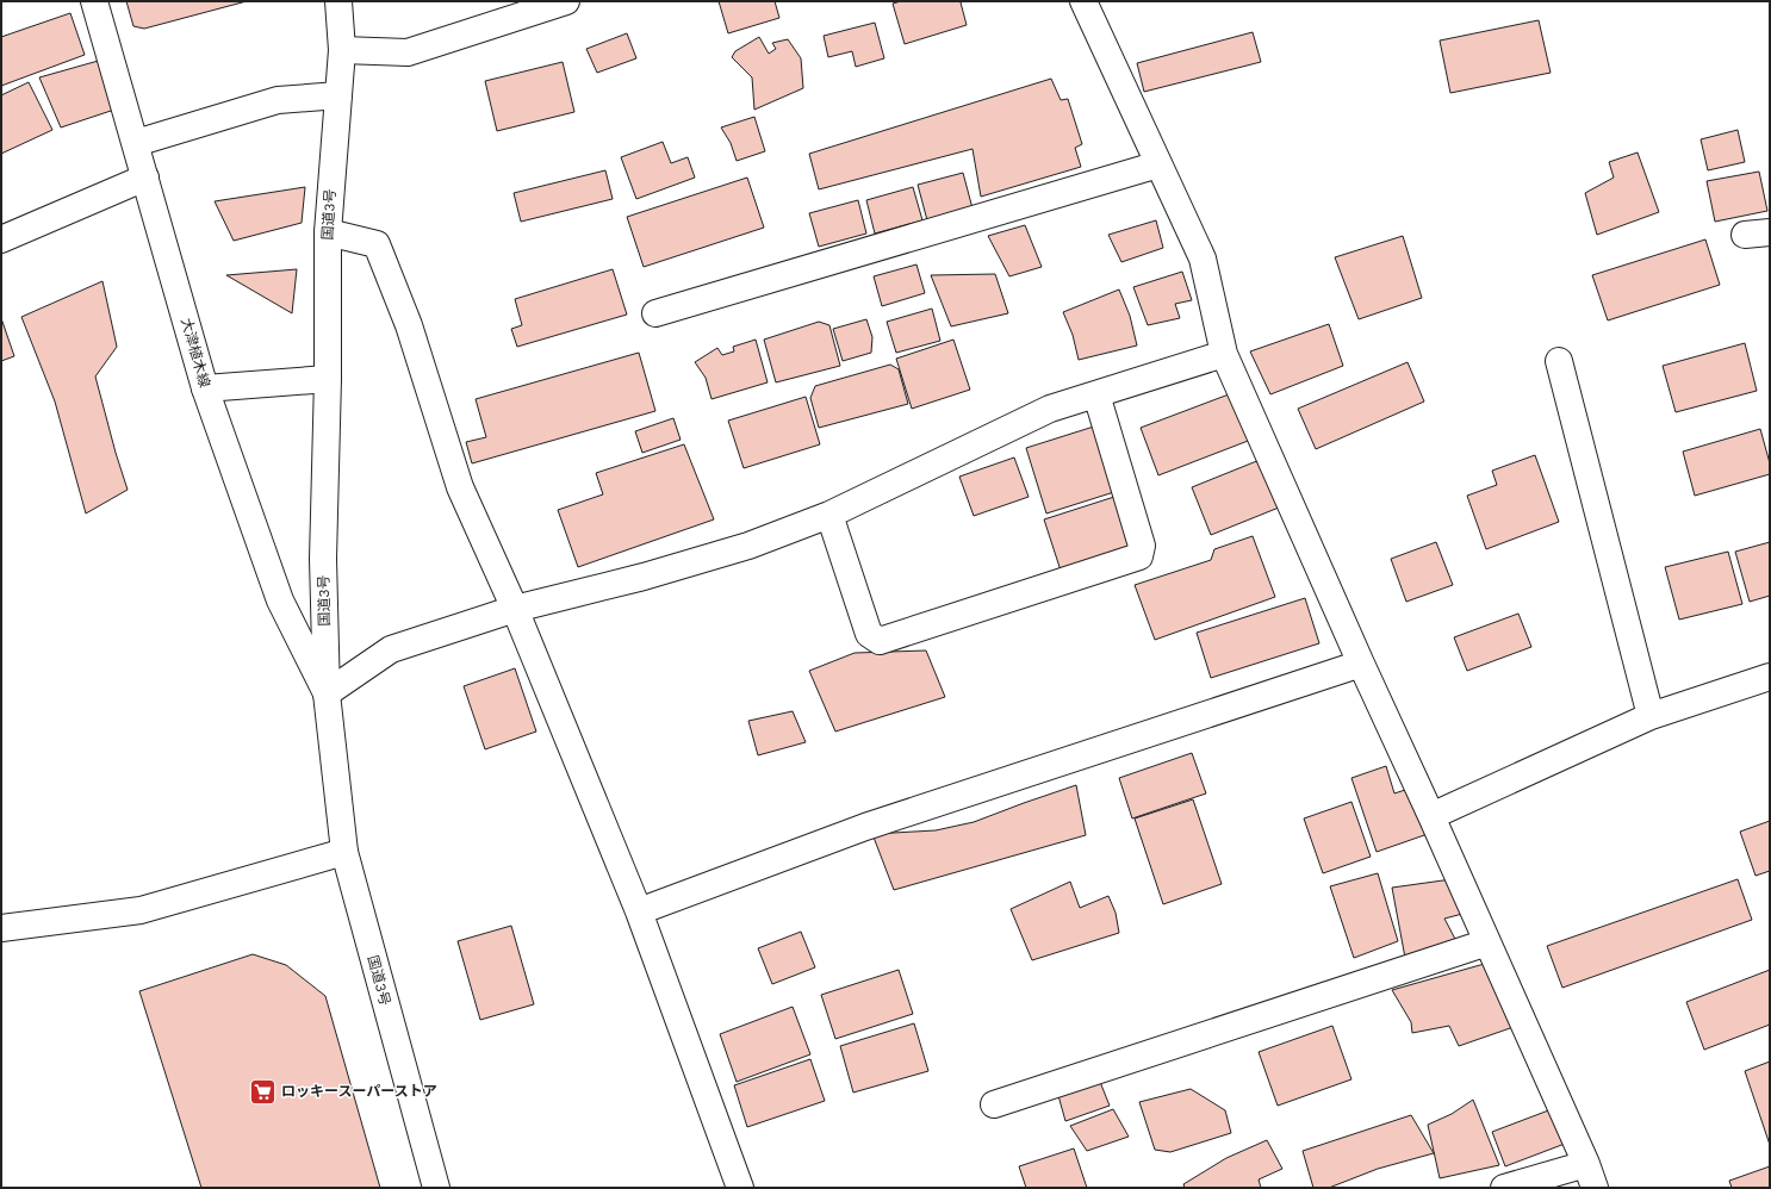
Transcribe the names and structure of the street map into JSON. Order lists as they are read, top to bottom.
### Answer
{
  "streets": {
    "main road": ["国道3号", "大津植木線"]
  },
  "crossings": [
    ["国道3号", "大津植木線"]
  ],
  "places": {
    "supermarket": ["ロッキースーパーストア"]
  }
}
